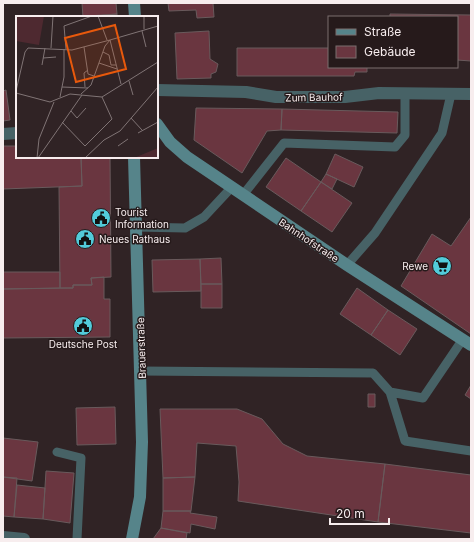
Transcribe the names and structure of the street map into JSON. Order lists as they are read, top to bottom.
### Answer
{
  "streets": {
    "main road": ["Bahnhofstraße", "Brauerstraße"],
    "street": ["Zum Bauhof"]
  },
  "places": {
    "public building": ["Tourist Information", "Neues Rathaus", "Deutsche Post"],
    "supermarket": ["Rewe"]
  },
  "legend": ["Straße", "Gebäude"],
  "scale_bar": "20 m"
}
